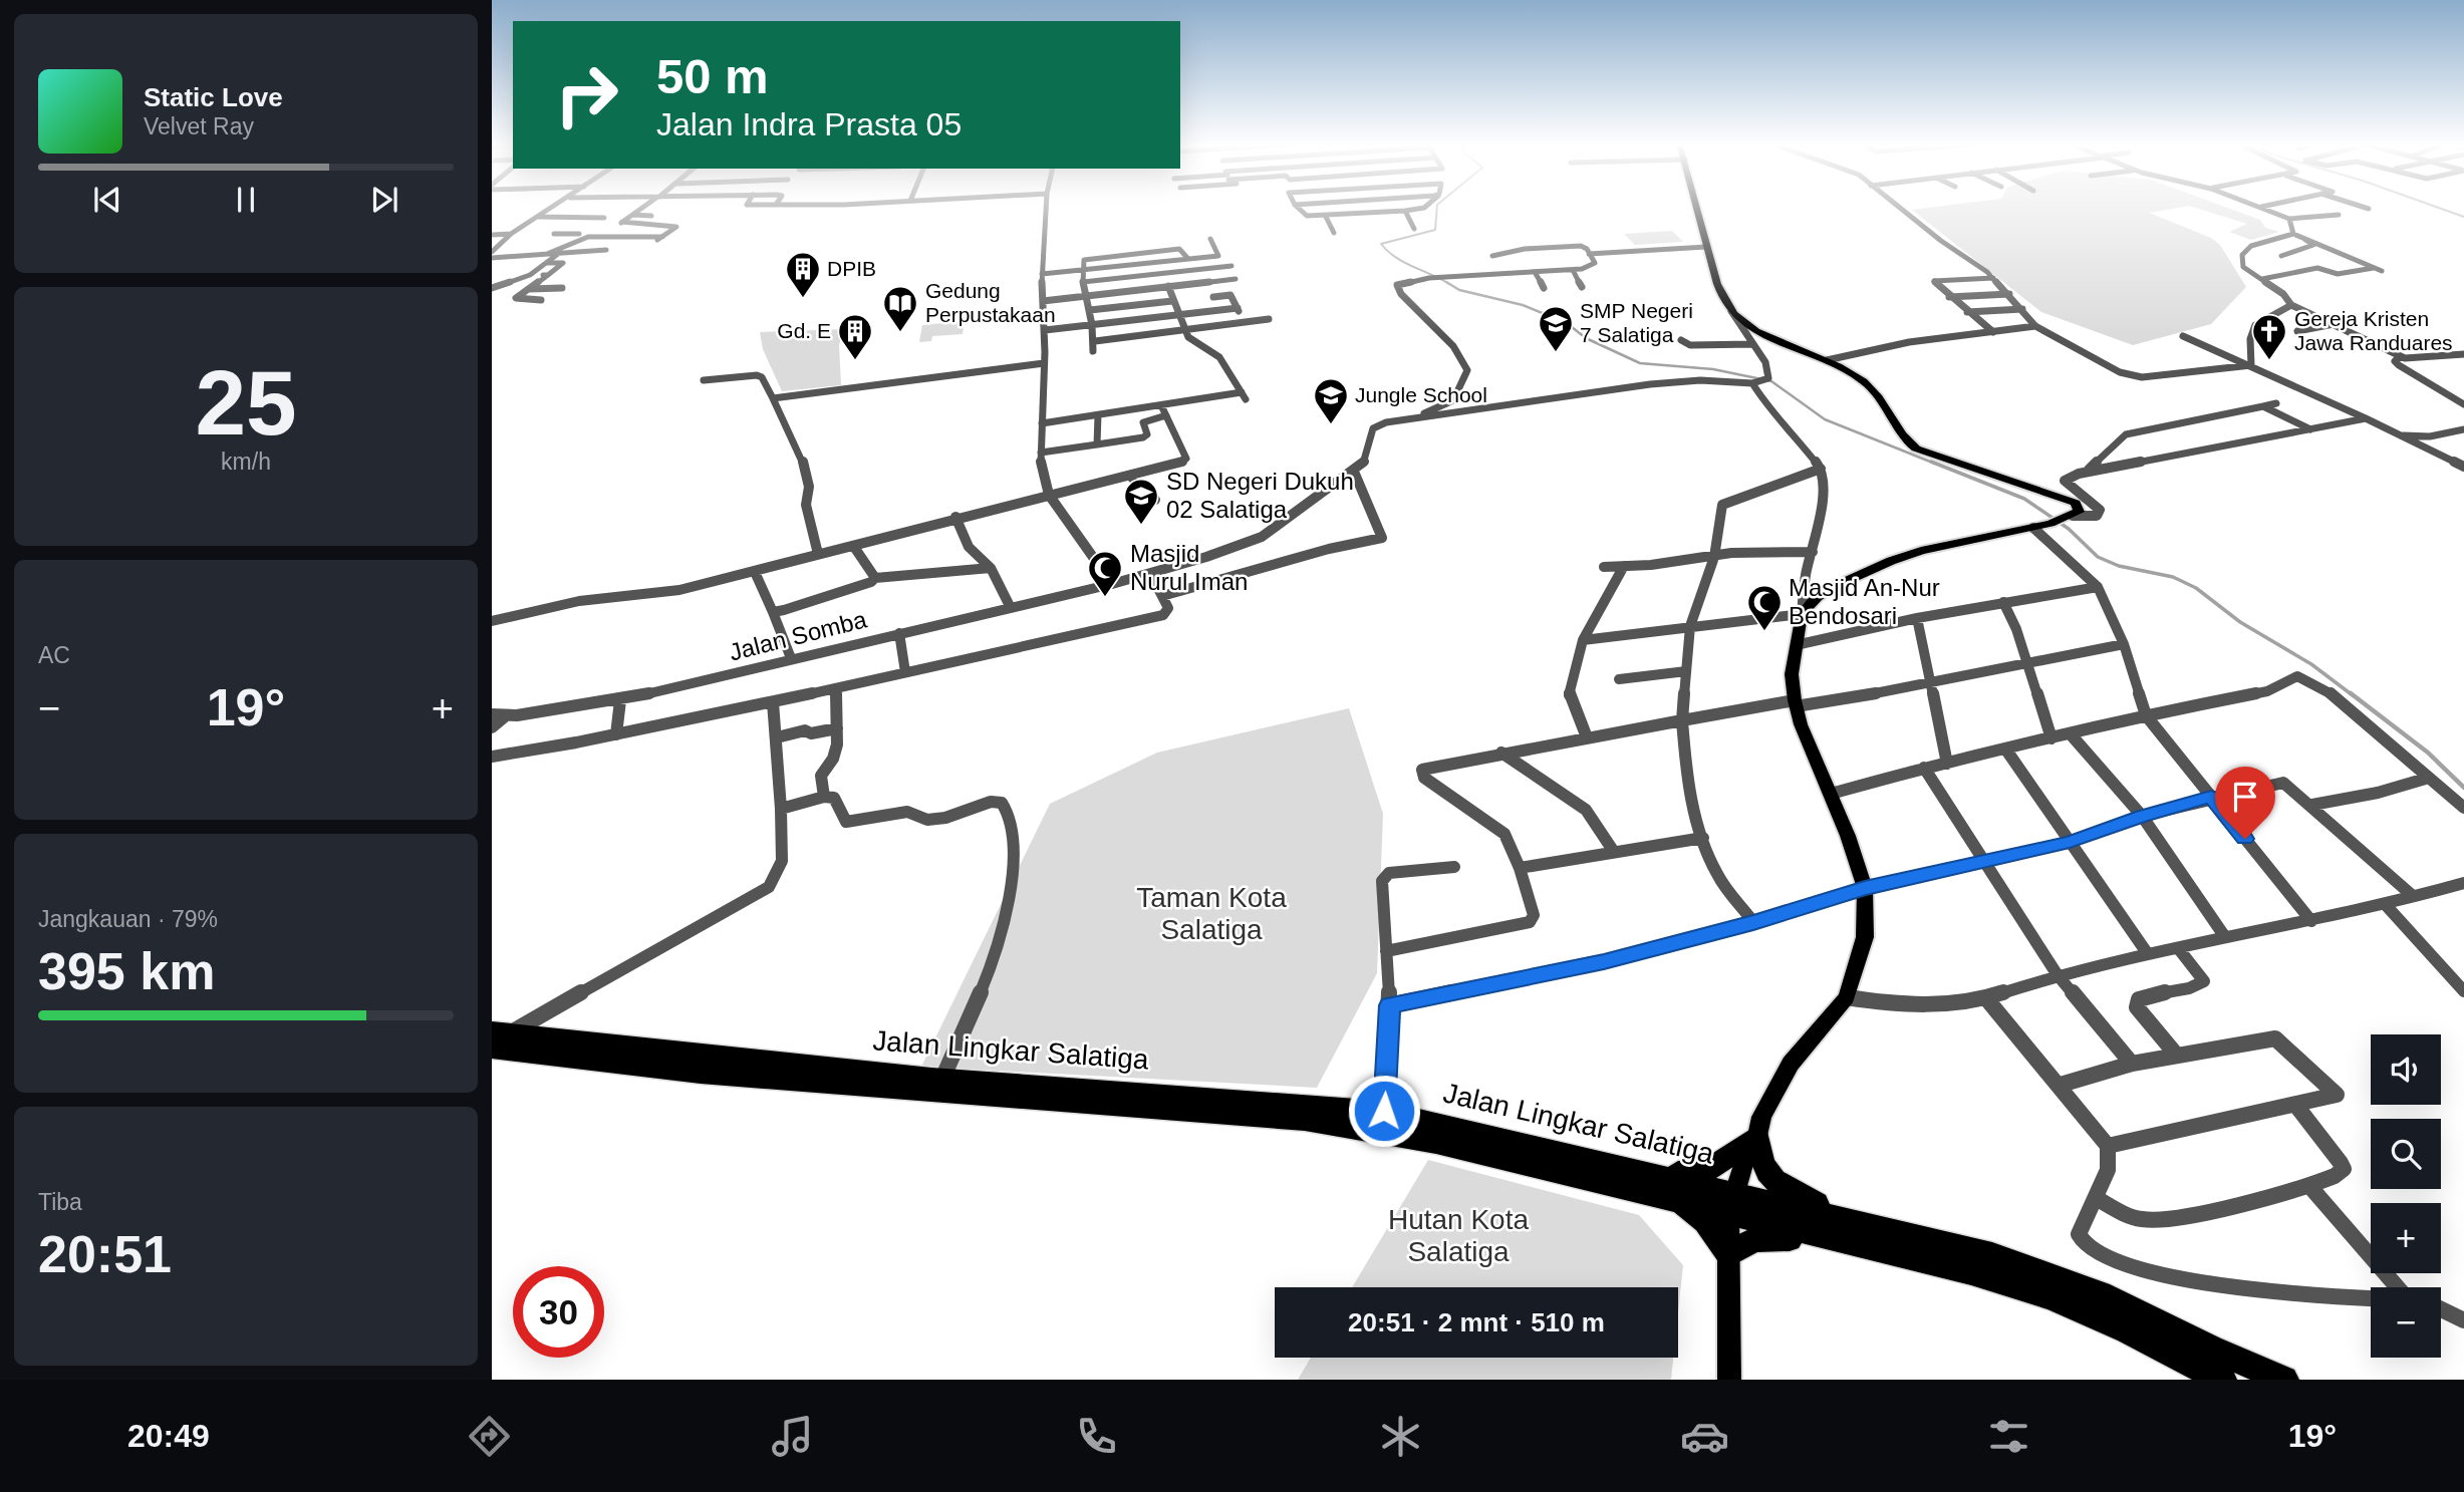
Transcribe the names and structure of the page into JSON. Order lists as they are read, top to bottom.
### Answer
{
  "streets": {
    "highway": ["Jalan Lingkar Salatiga"],
    "street": ["Jalan Somba"]
  },
  "parks": ["Taman Kota Salatiga", "Hutan Kota Salatiga"],
  "places": {
    "building": ["DPIB", "Gd. E"],
    "library": ["Gedung Perpustakaan"],
    "school or university": ["SMP Negeri 7 Salatiga", "Jungle School", "SD Negeri Dukuh 02 Salatiga"],
    "church": ["Gereja Kristen Jawa Randuares"],
    "mosque": ["Masjid Nurul Iman", "Masjid An-Nur Bendosari"]
  },
  "page": {
    "turn": ["50 m", "Jalan Indra Prasta 05"],
    "song": ["Static Love", "Velvet Ray"],
    "tile": [
      ["25", "km/h"],
      "AC",
      ["Jangkauan · 79%", "395 km"],
      ["Tiba", "20:51"]
    ],
    "heat": ["−", "19°", "+"],
    "map_buttons": ["+", "−"],
    "limit": "30",
    "trip": "20:51 · 2 mnt · 510 m",
    "tabs": ["20:49", "19°"]
  }
}
